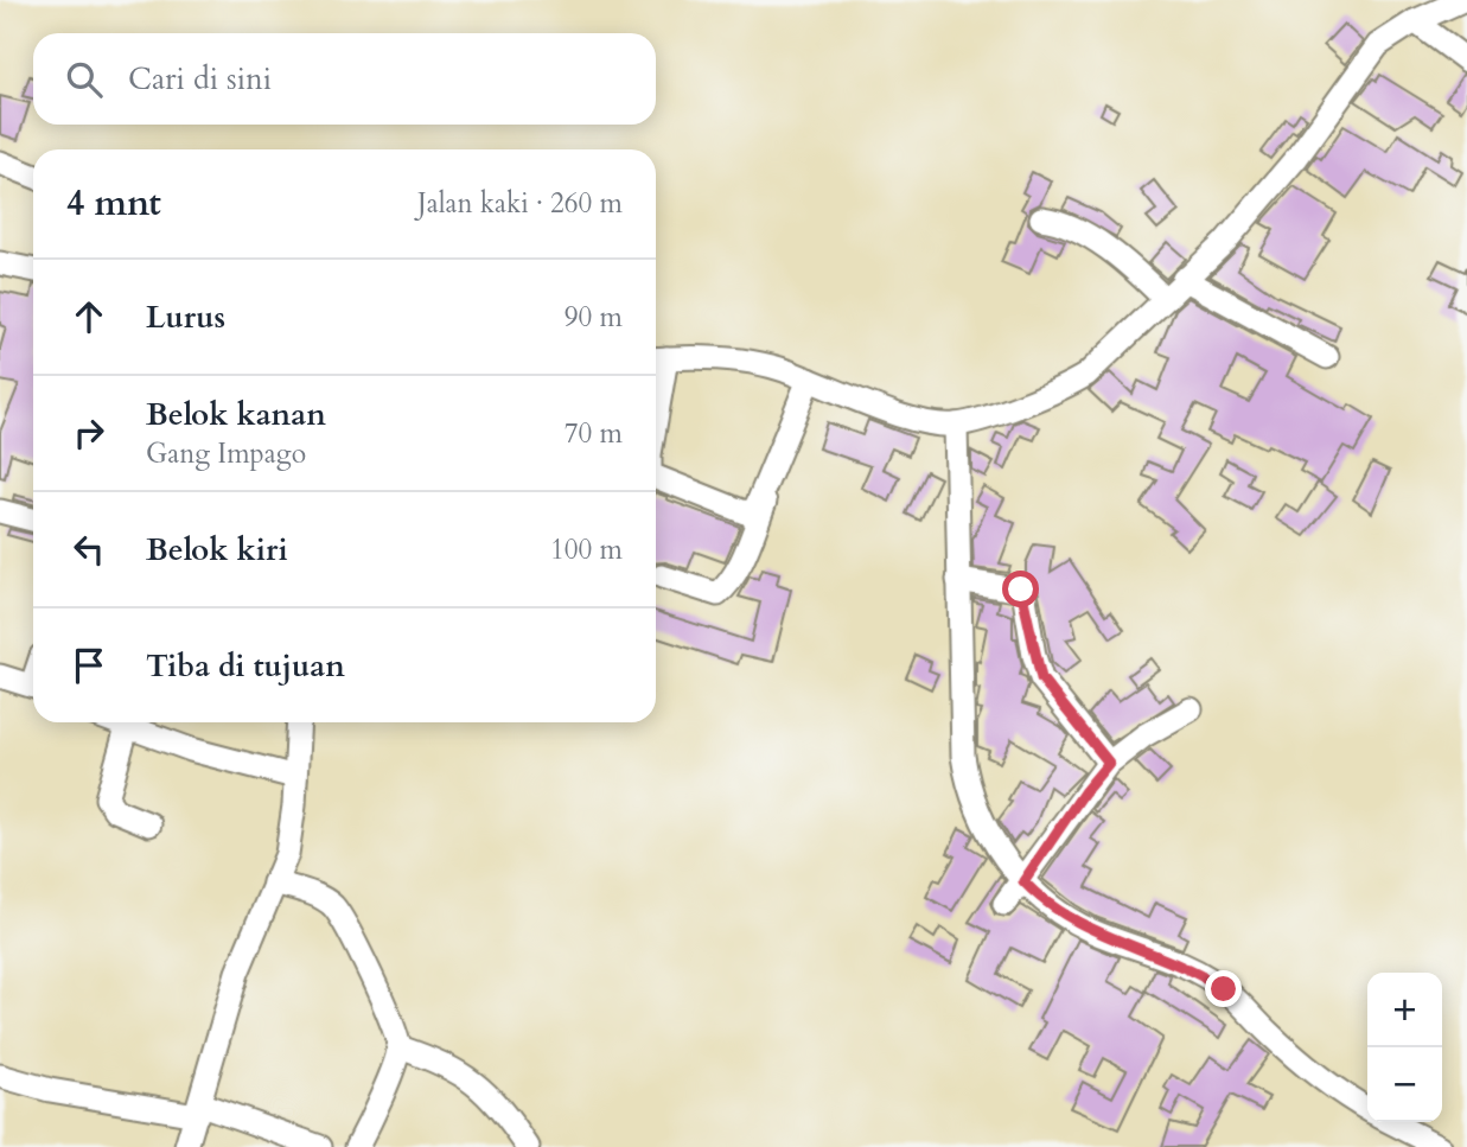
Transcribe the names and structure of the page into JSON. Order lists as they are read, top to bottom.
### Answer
{
  "page": {
    "search": "Cari di sini",
    "heading": ["4 mnt", "Jalan kaki · 260 m"],
    "list": [
      ["Lurus", "90 m"],
      ["Belok kanan", "Gang Impago", "70 m"],
      ["Belok kiri", "100 m"],
      "Tiba di tujuan"
    ],
    "map_buttons": ["+", "−"]
  }
}
